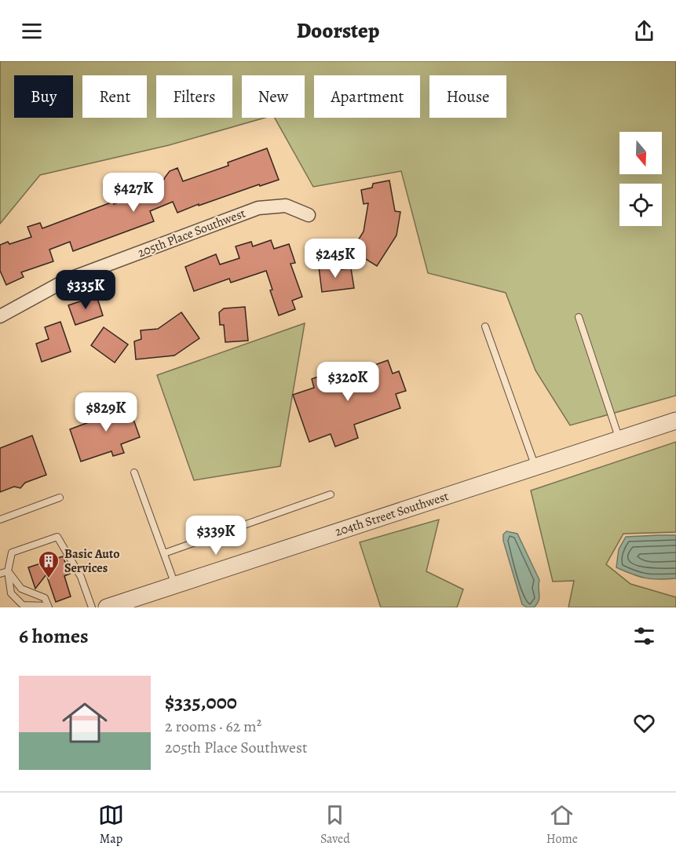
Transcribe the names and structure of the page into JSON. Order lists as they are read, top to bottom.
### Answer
{
  "streets": {
    "street": ["205th Place Southwest", "204th Street Southwest"]
  },
  "places": {
    "building": ["Basic Auto Services"]
  },
  "north": "bottom",
  "page": {
    "header": "Doorstep",
    "chip": [
      "Buy",
      "Rent",
      "Filters",
      "New",
      "Apartment",
      "House"
    ],
    "price": [
      "$427K",
      "$245K",
      "$335K",
      "$320K",
      "$829K",
      "$339K"
    ],
    "heading": "6 homes",
    "list": [
      {
        "name": "$335,000",
        "note": "2 rooms · 62 m² · 205th Place Southwest"
      }
    ],
    "tabs": ["Map", "Saved", "Home"]
  }
}
